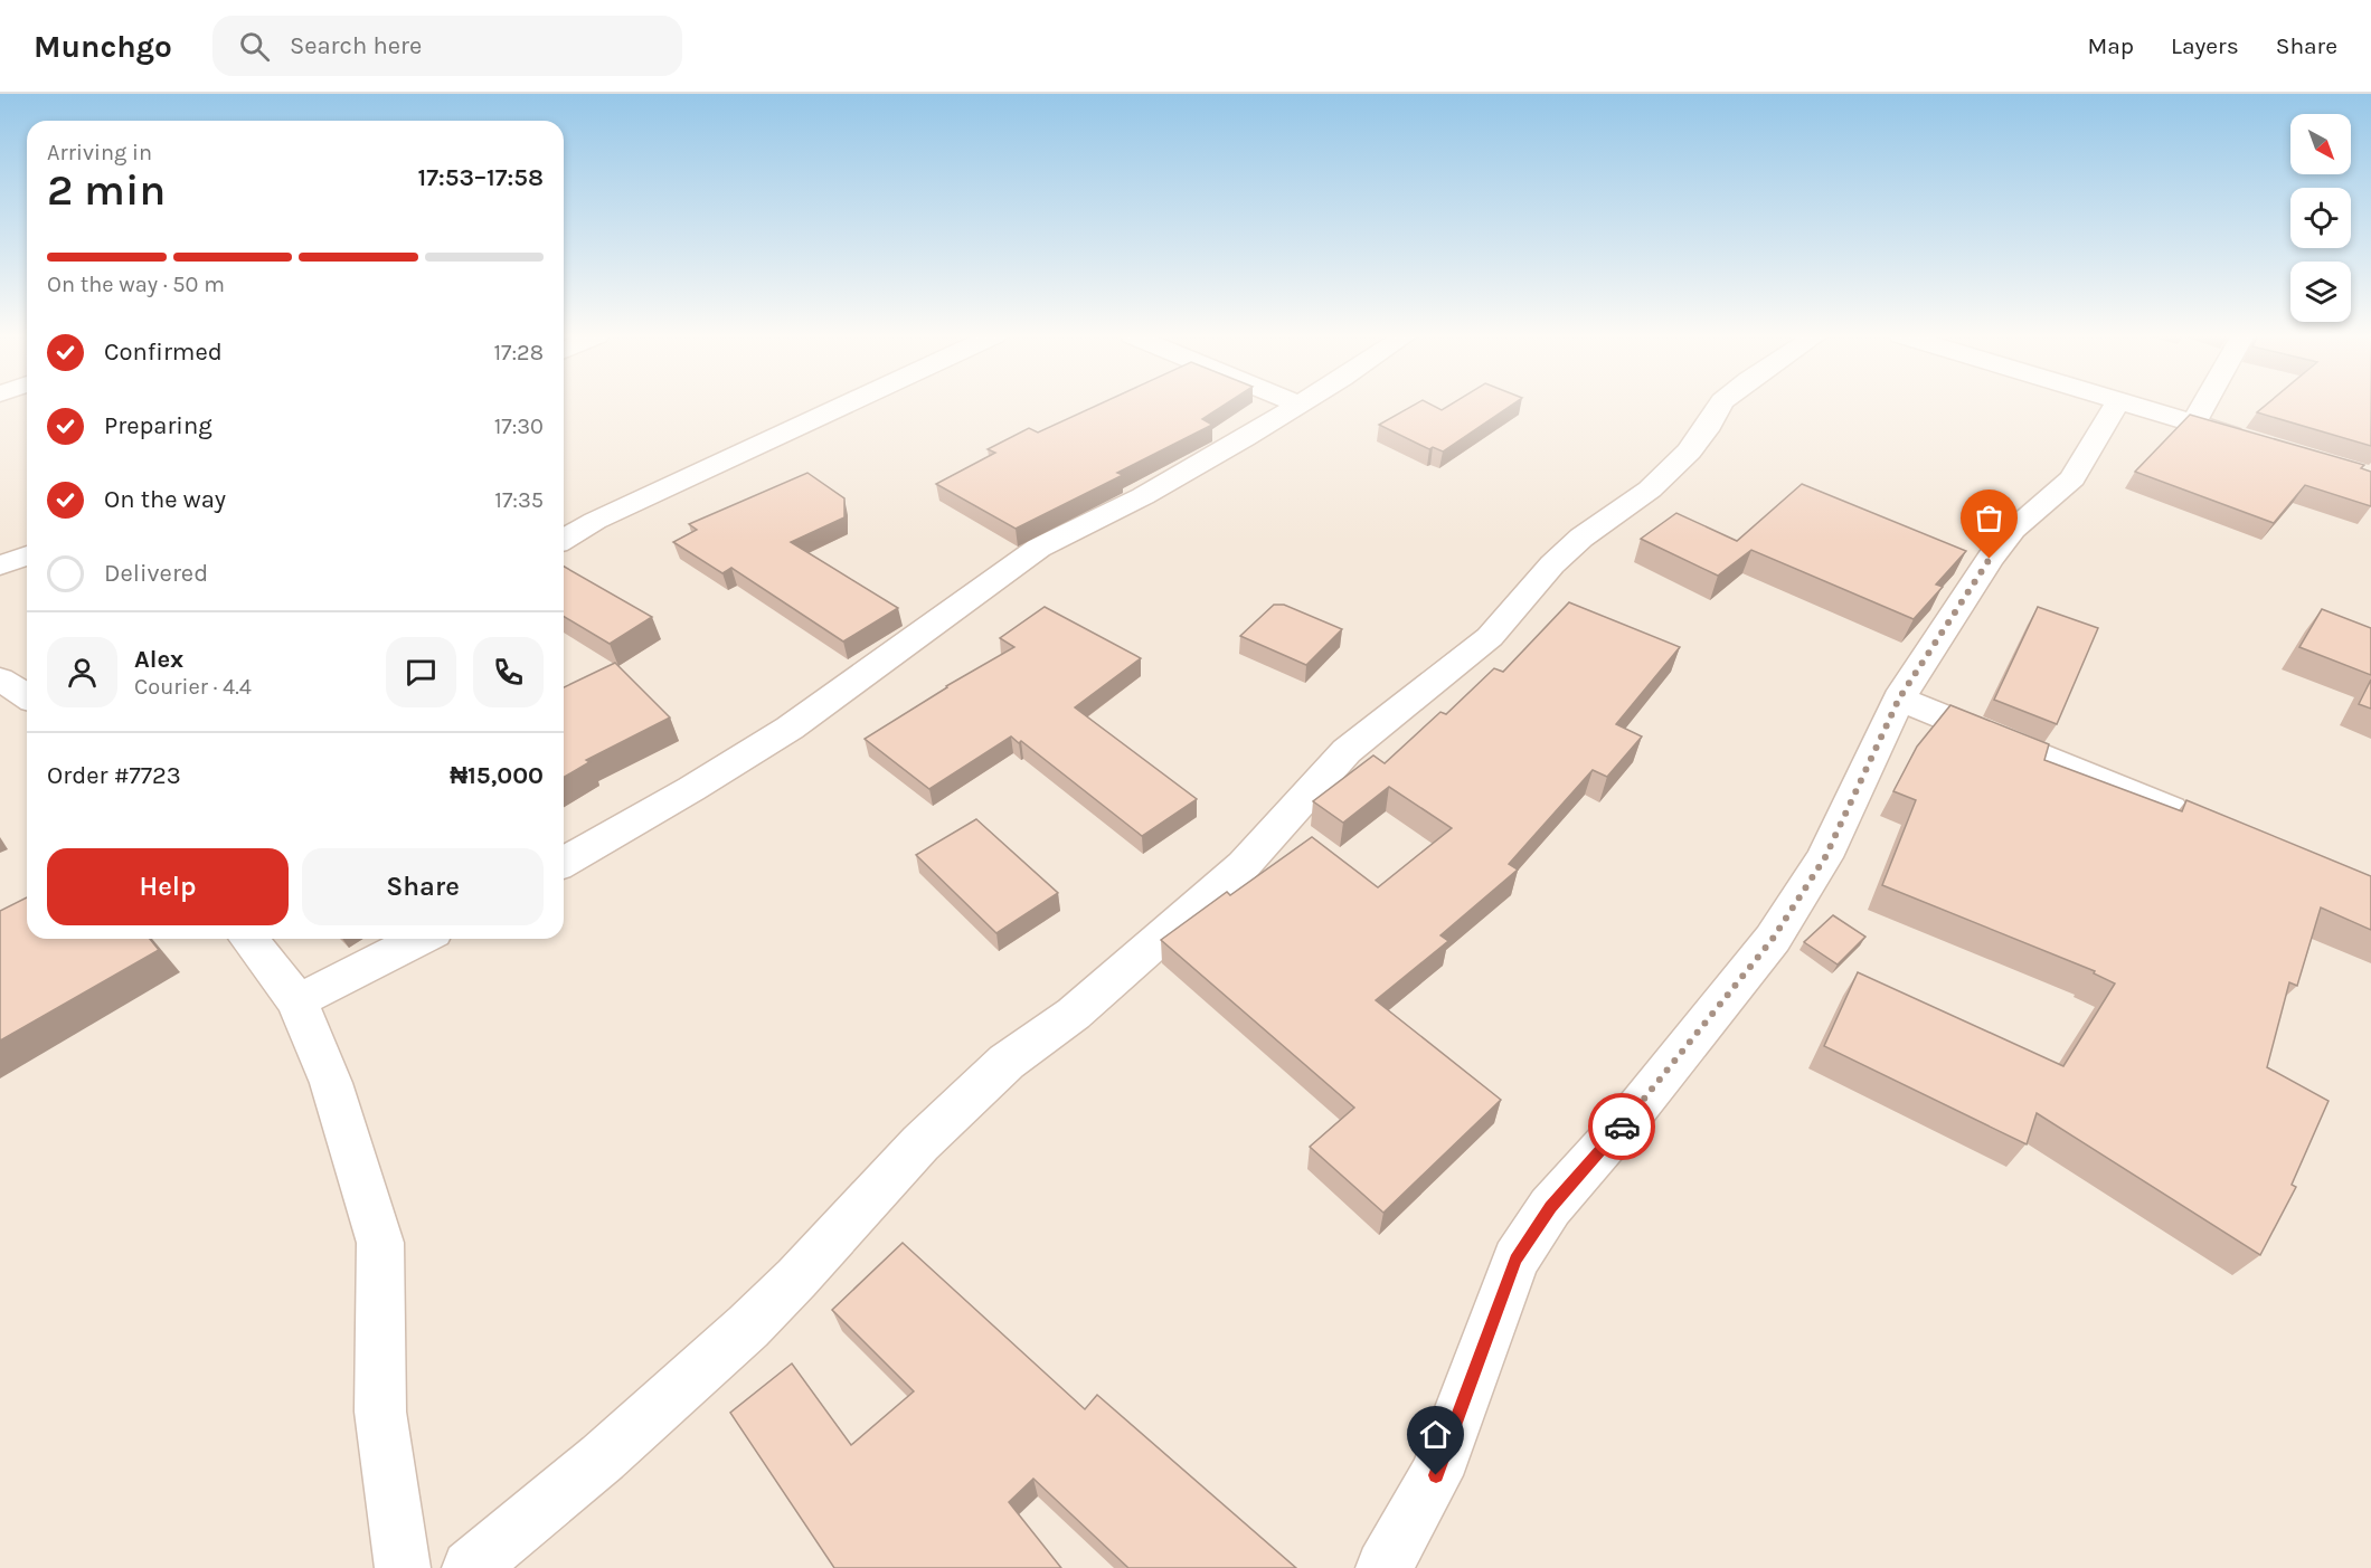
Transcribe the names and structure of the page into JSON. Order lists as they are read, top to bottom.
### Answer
{
  "north": "bottom right",
  "page": {
    "header": "Munchgo",
    "search": "Search here",
    "nav": ["Map", "Layers", "Share"],
    "heading": ["2 min", "Arriving in", "17:53–17:58"],
    "panel": [
      "Alex",
      "Courier · 4.4",
      "Order #7723",
      "₦15,000"
    ],
    "bar": "On the way · 50 m",
    "list": [
      ["Confirmed", "17:28"],
      ["Preparing", "17:30"],
      ["On the way", "17:35"],
      "Delivered"
    ],
    "buttons": ["Help", "Share"]
  }
}
